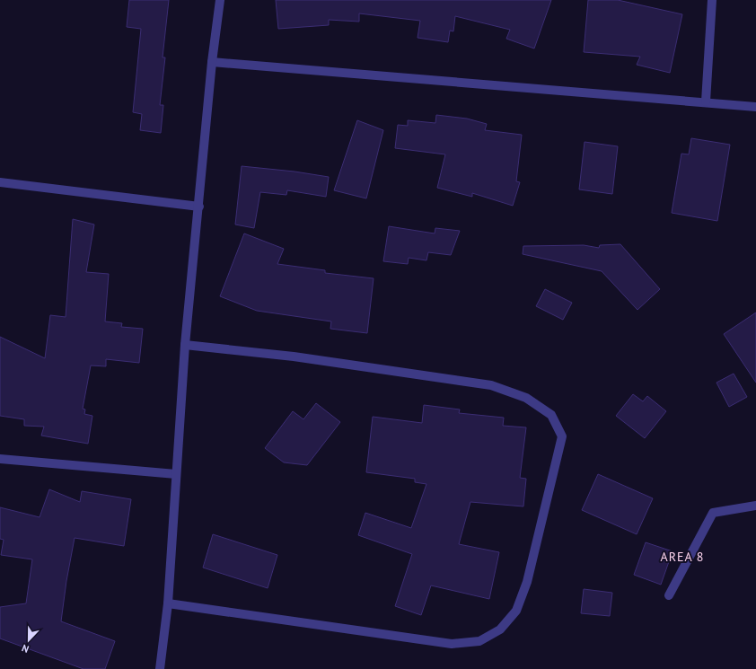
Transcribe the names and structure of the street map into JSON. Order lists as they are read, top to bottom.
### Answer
{
  "districts": ["AREA 8"],
  "north": "bottom"
}
